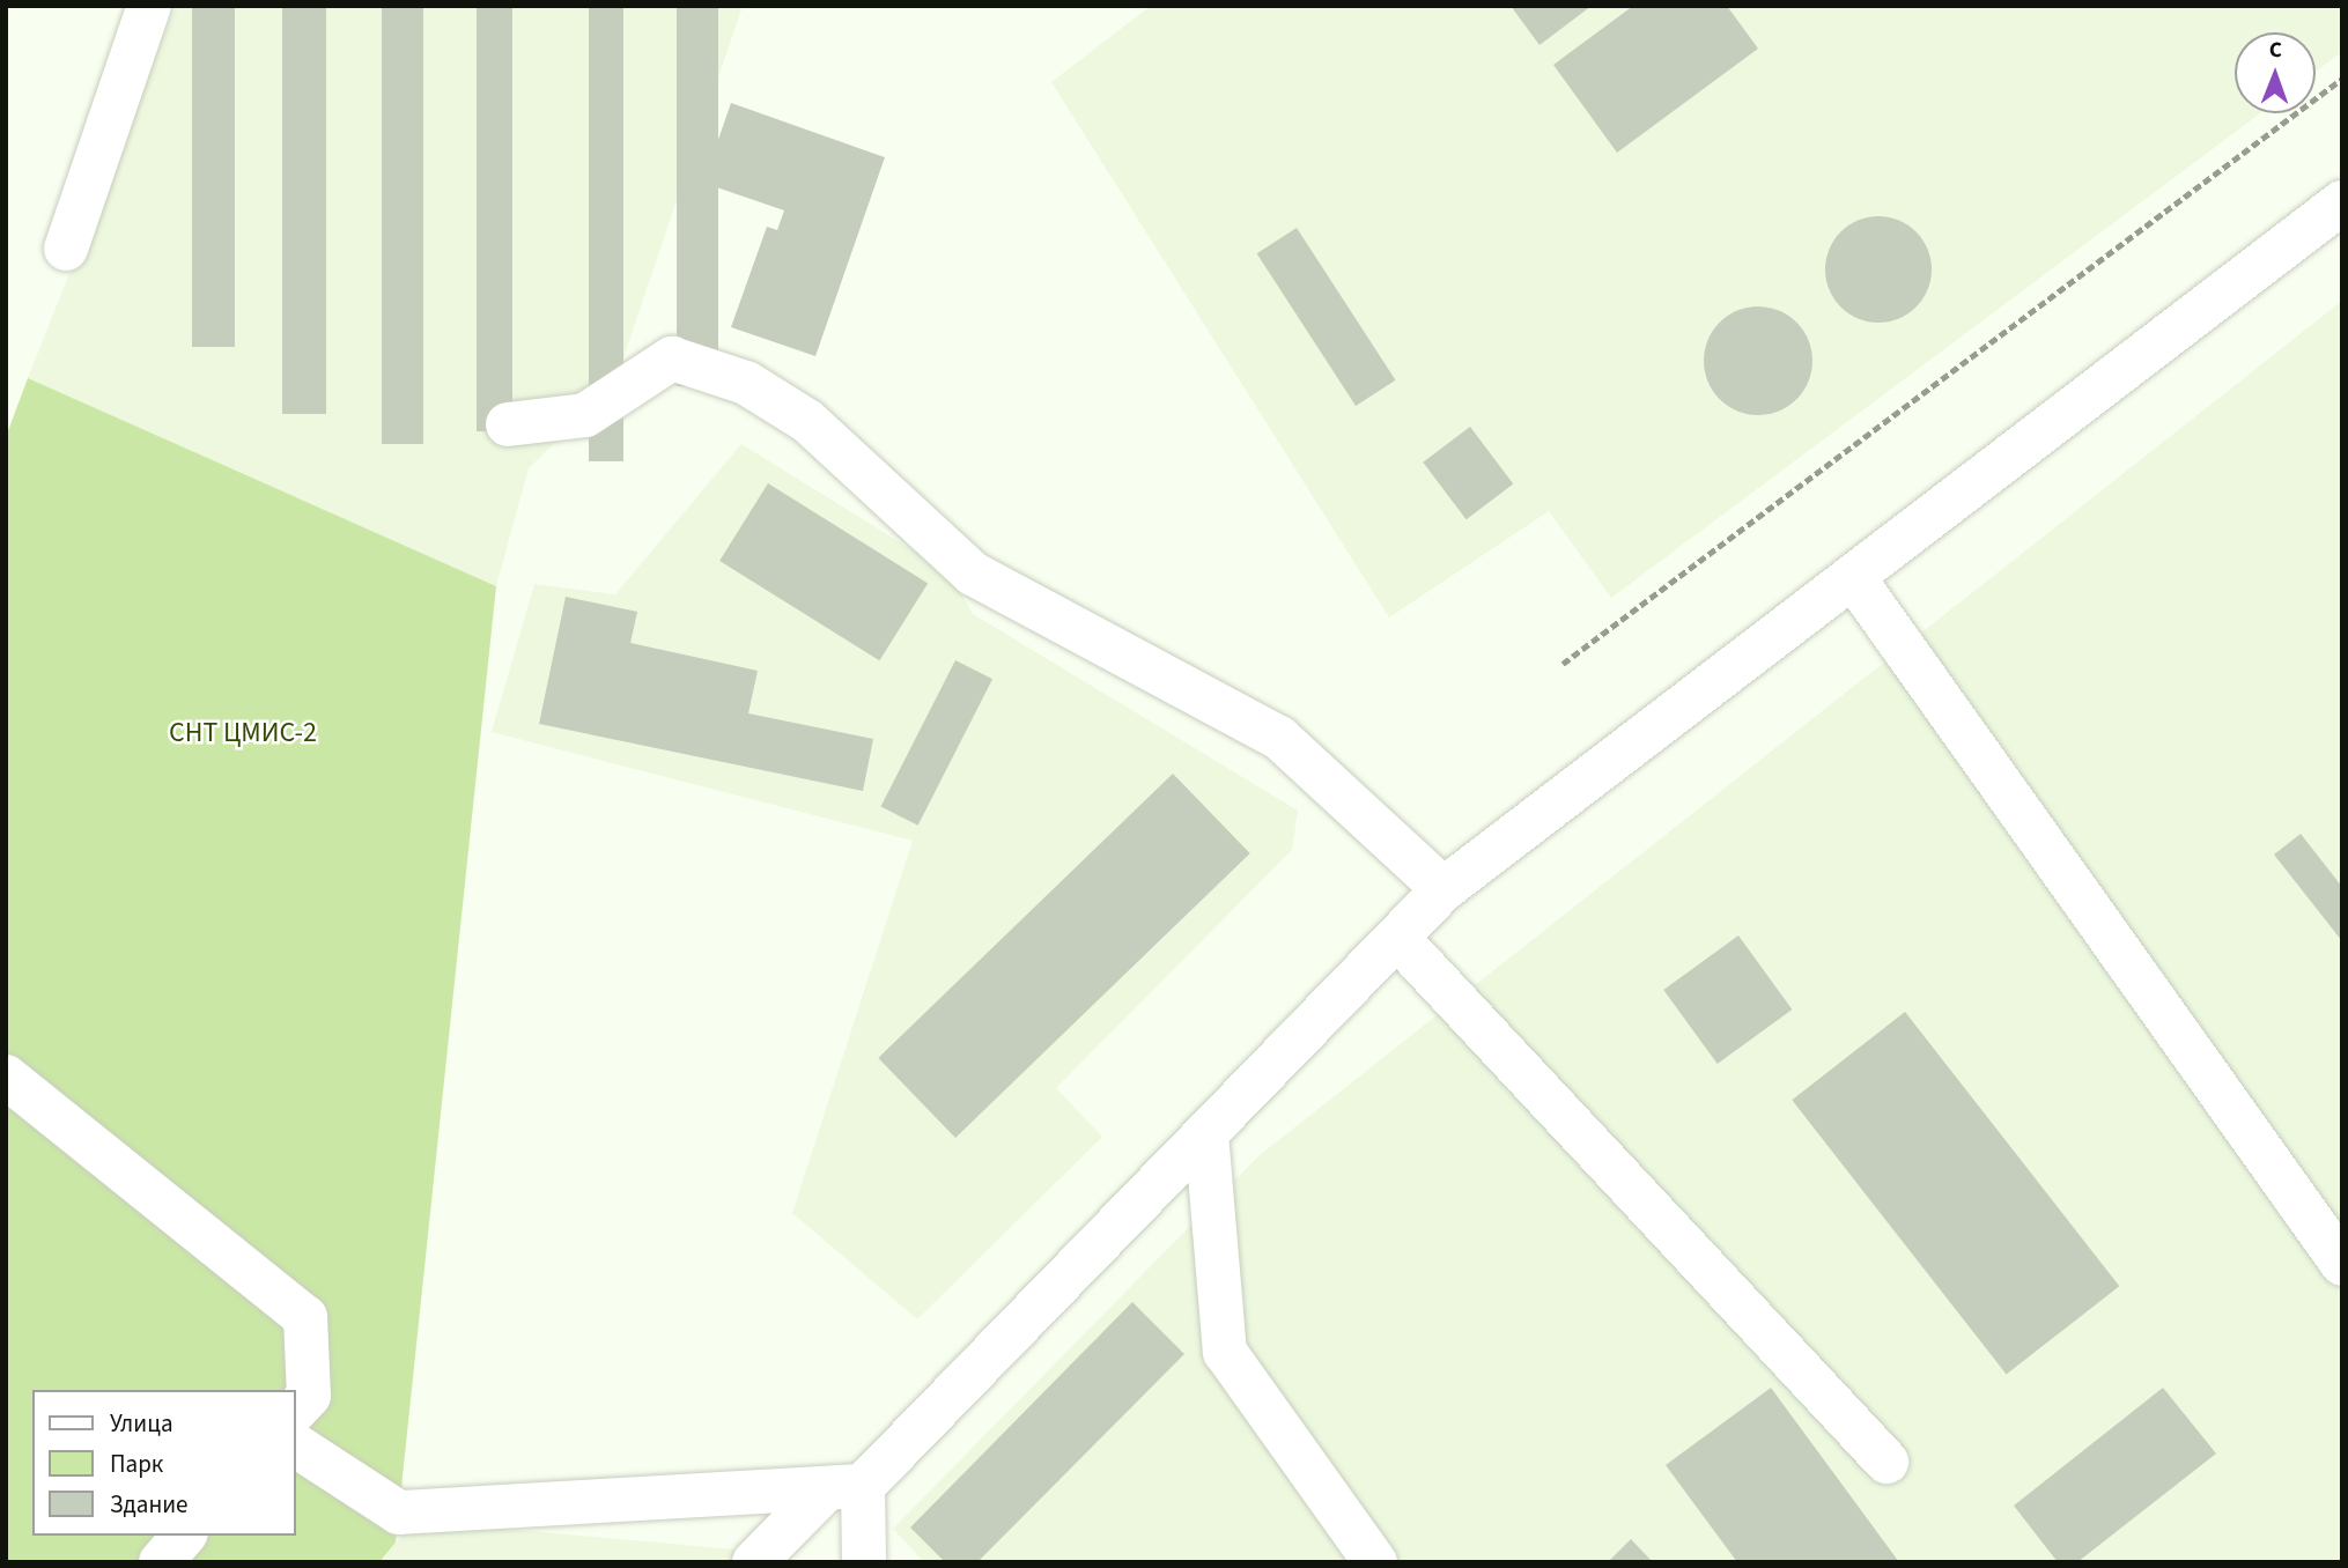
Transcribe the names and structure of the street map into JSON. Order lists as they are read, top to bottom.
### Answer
{
  "parks": ["СНТ ЦМИС-2"],
  "legend": ["Улица", "Парк", "Здание"],
  "north": "top"
}
